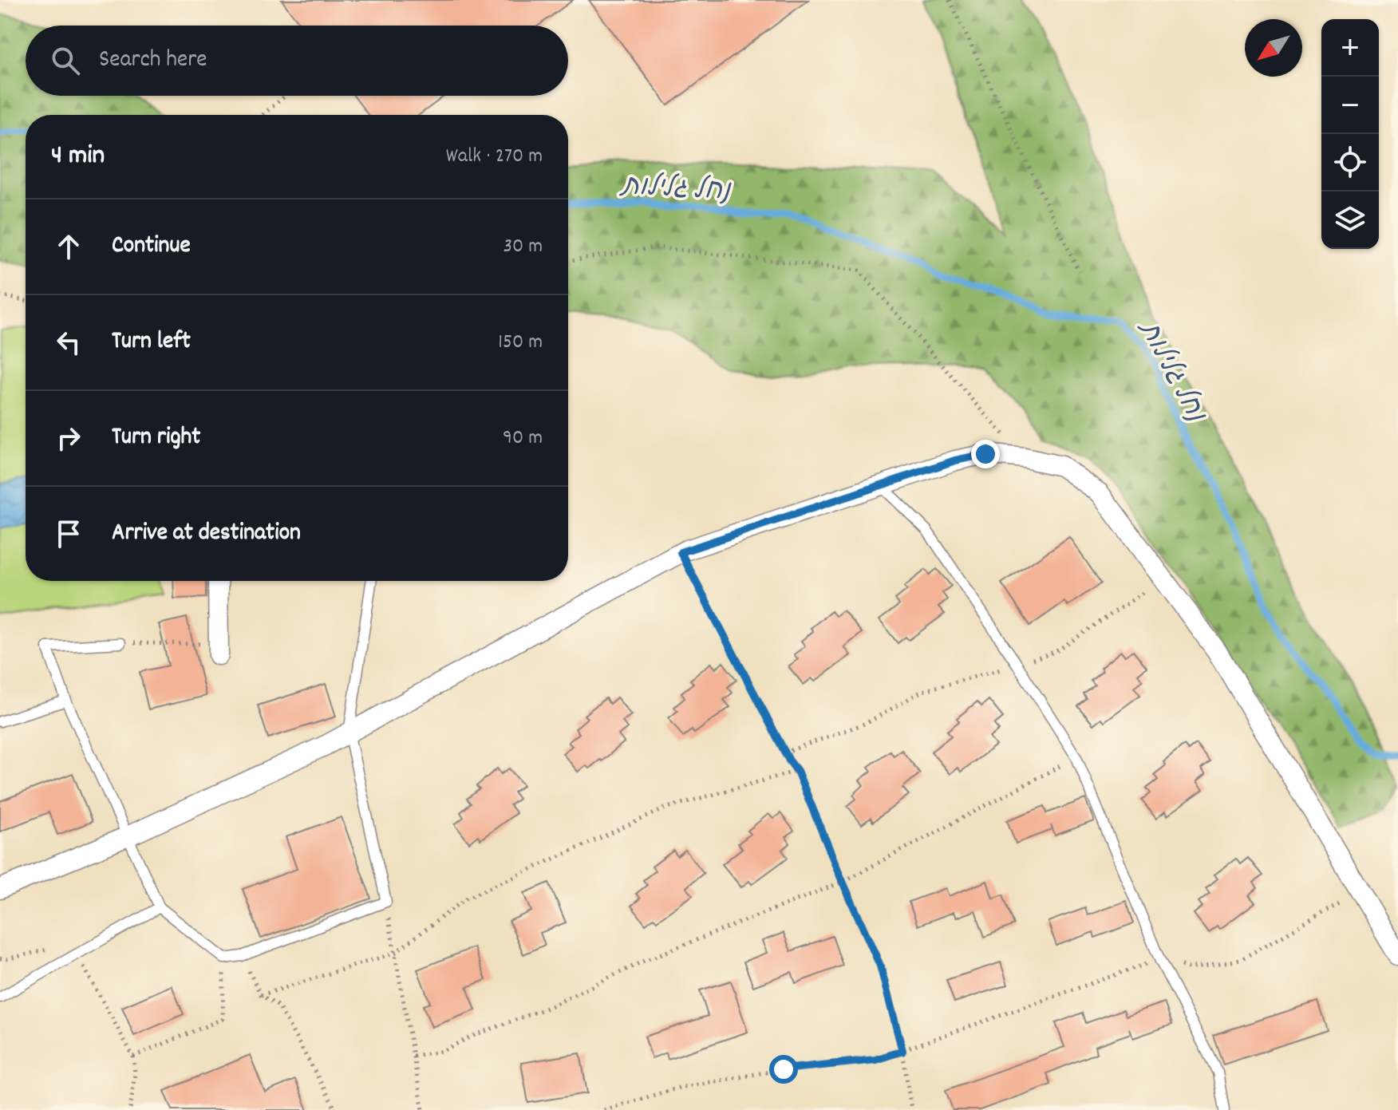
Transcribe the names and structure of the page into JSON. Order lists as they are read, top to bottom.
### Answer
{
  "water": ["נחל גלילות"],
  "north": "bottom left",
  "page": {
    "map_buttons": ["+", "−"],
    "search": "Search here",
    "heading": ["4 min", "Walk · 270 m"],
    "list": [
      ["Continue", "30 m"],
      ["Turn left", "150 m"],
      ["Turn right", "90 m"],
      "Arrive at destination"
    ]
  }
}
